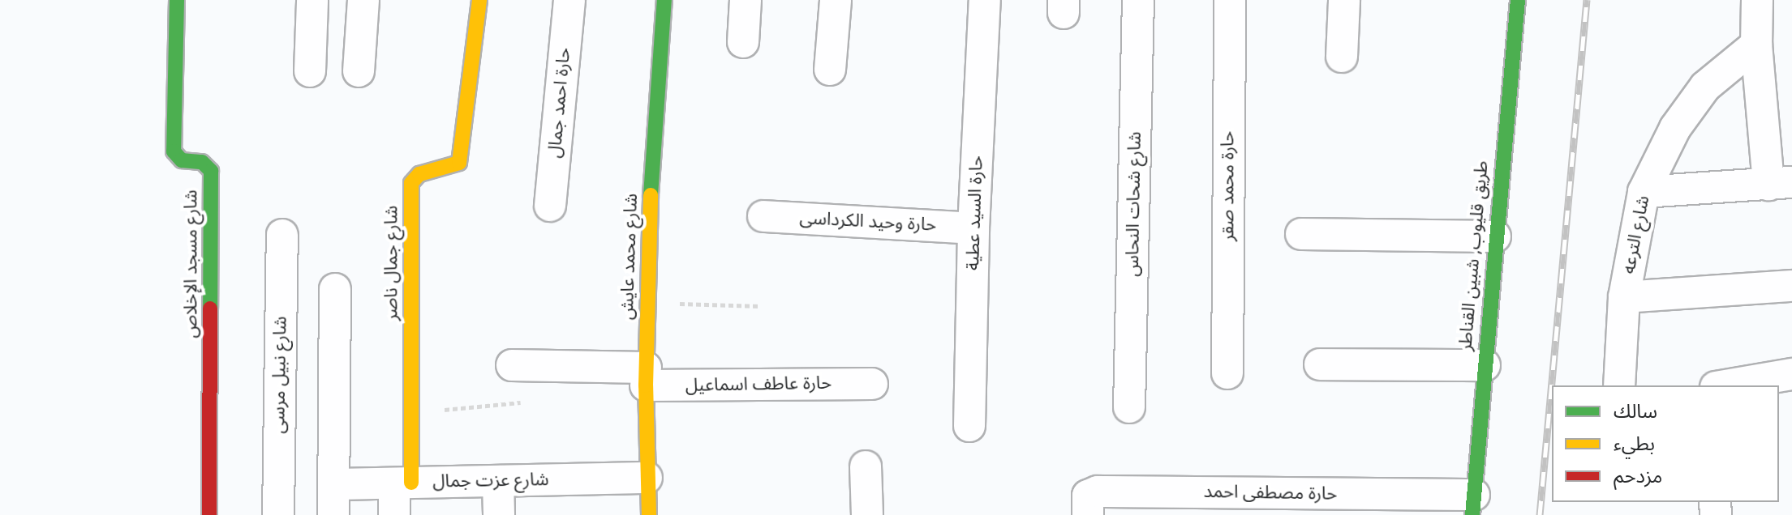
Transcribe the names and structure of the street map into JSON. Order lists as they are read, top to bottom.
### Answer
{
  "streets": {
    "street": [
      "حارة احمد جمال",
      "حارة محمد صقر",
      "شارع شحات النحاس",
      "حارة السيد عطية",
      "حارة وحيد الكرداسى",
      "شارع الترعه",
      "طريق قليوب, شبين القناطر",
      "شارع محمد عايش",
      "شارع جمال ناصر",
      "شارع مسجد الإخلاص",
      "شارع نبيل مرسى",
      "حارة عاطف اسماعيل",
      "شارع عزت جمال",
      "حارة مصطفى احمد"
    ]
  },
  "crossings": [
    ["حارة السيد عطية", "حارة وحيد الكرداسى"],
    ["طريق قليوب, شبين القناطر", "حارة مصطفى احمد"],
    ["شارع محمد عايش", "حارة عاطف اسماعيل"],
    ["شارع محمد عايش", "شارع عزت جمال"],
    ["شارع جمال ناصر", "شارع عزت جمال"]
  ],
  "legend": ["سالك", "بطيء", "مزدحم"]
}
